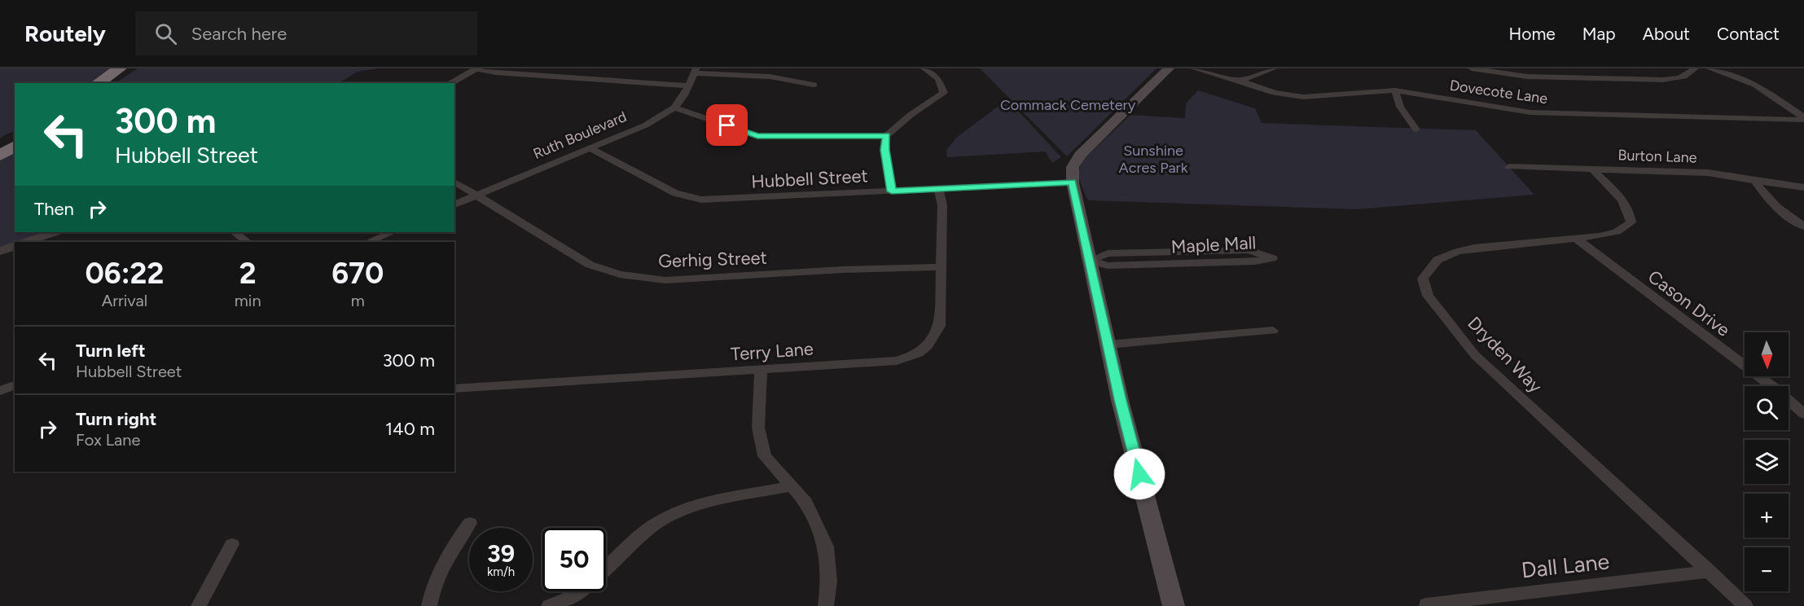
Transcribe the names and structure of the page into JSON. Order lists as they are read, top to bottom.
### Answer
{
  "streets": {
    "street": [
      "Dovecote Lane",
      "Ruth Boulevard",
      "Burton Lane",
      "Hubbell Street",
      "Maple Mall",
      "Gerhig Street",
      "Cason Drive",
      "Terry Lane",
      "Dryden Way",
      "Dall Lane"
    ]
  },
  "crossings": [
    ["Ruth Boulevard", "Hubbell Street"],
    ["Ruth Boulevard", "Gerhig Street"],
    ["Burton Lane", "Dryden Way"],
    ["Hubbell Street", "Terry Lane"],
    ["Gerhig Street", "Terry Lane"],
    ["Cason Drive", "Dryden Way"],
    ["Dryden Way", "Dall Lane"]
  ],
  "parks": ["Commack Cemetery", "Sunshine Acres Park"],
  "north": "bottom",
  "page": {
    "header": "Routely",
    "search": "Search here",
    "nav": [
      "Home",
      "Map",
      "About",
      "Contact"
    ],
    "turn": ["300 m", "Hubbell Street"],
    "then": "Then",
    "eta": [
      "06:22",
      "Arrival",
      "2",
      "min",
      "670",
      "m"
    ],
    "list": [
      {
        "name": "Turn left",
        "note": "Hubbell Street",
        "value": "300 m"
      },
      {
        "name": "Turn right",
        "note": "Fox Lane",
        "value": "140 m"
      }
    ],
    "map_buttons": ["+", "−"],
    "speed": "39 km/h",
    "limit": "50"
  }
}
